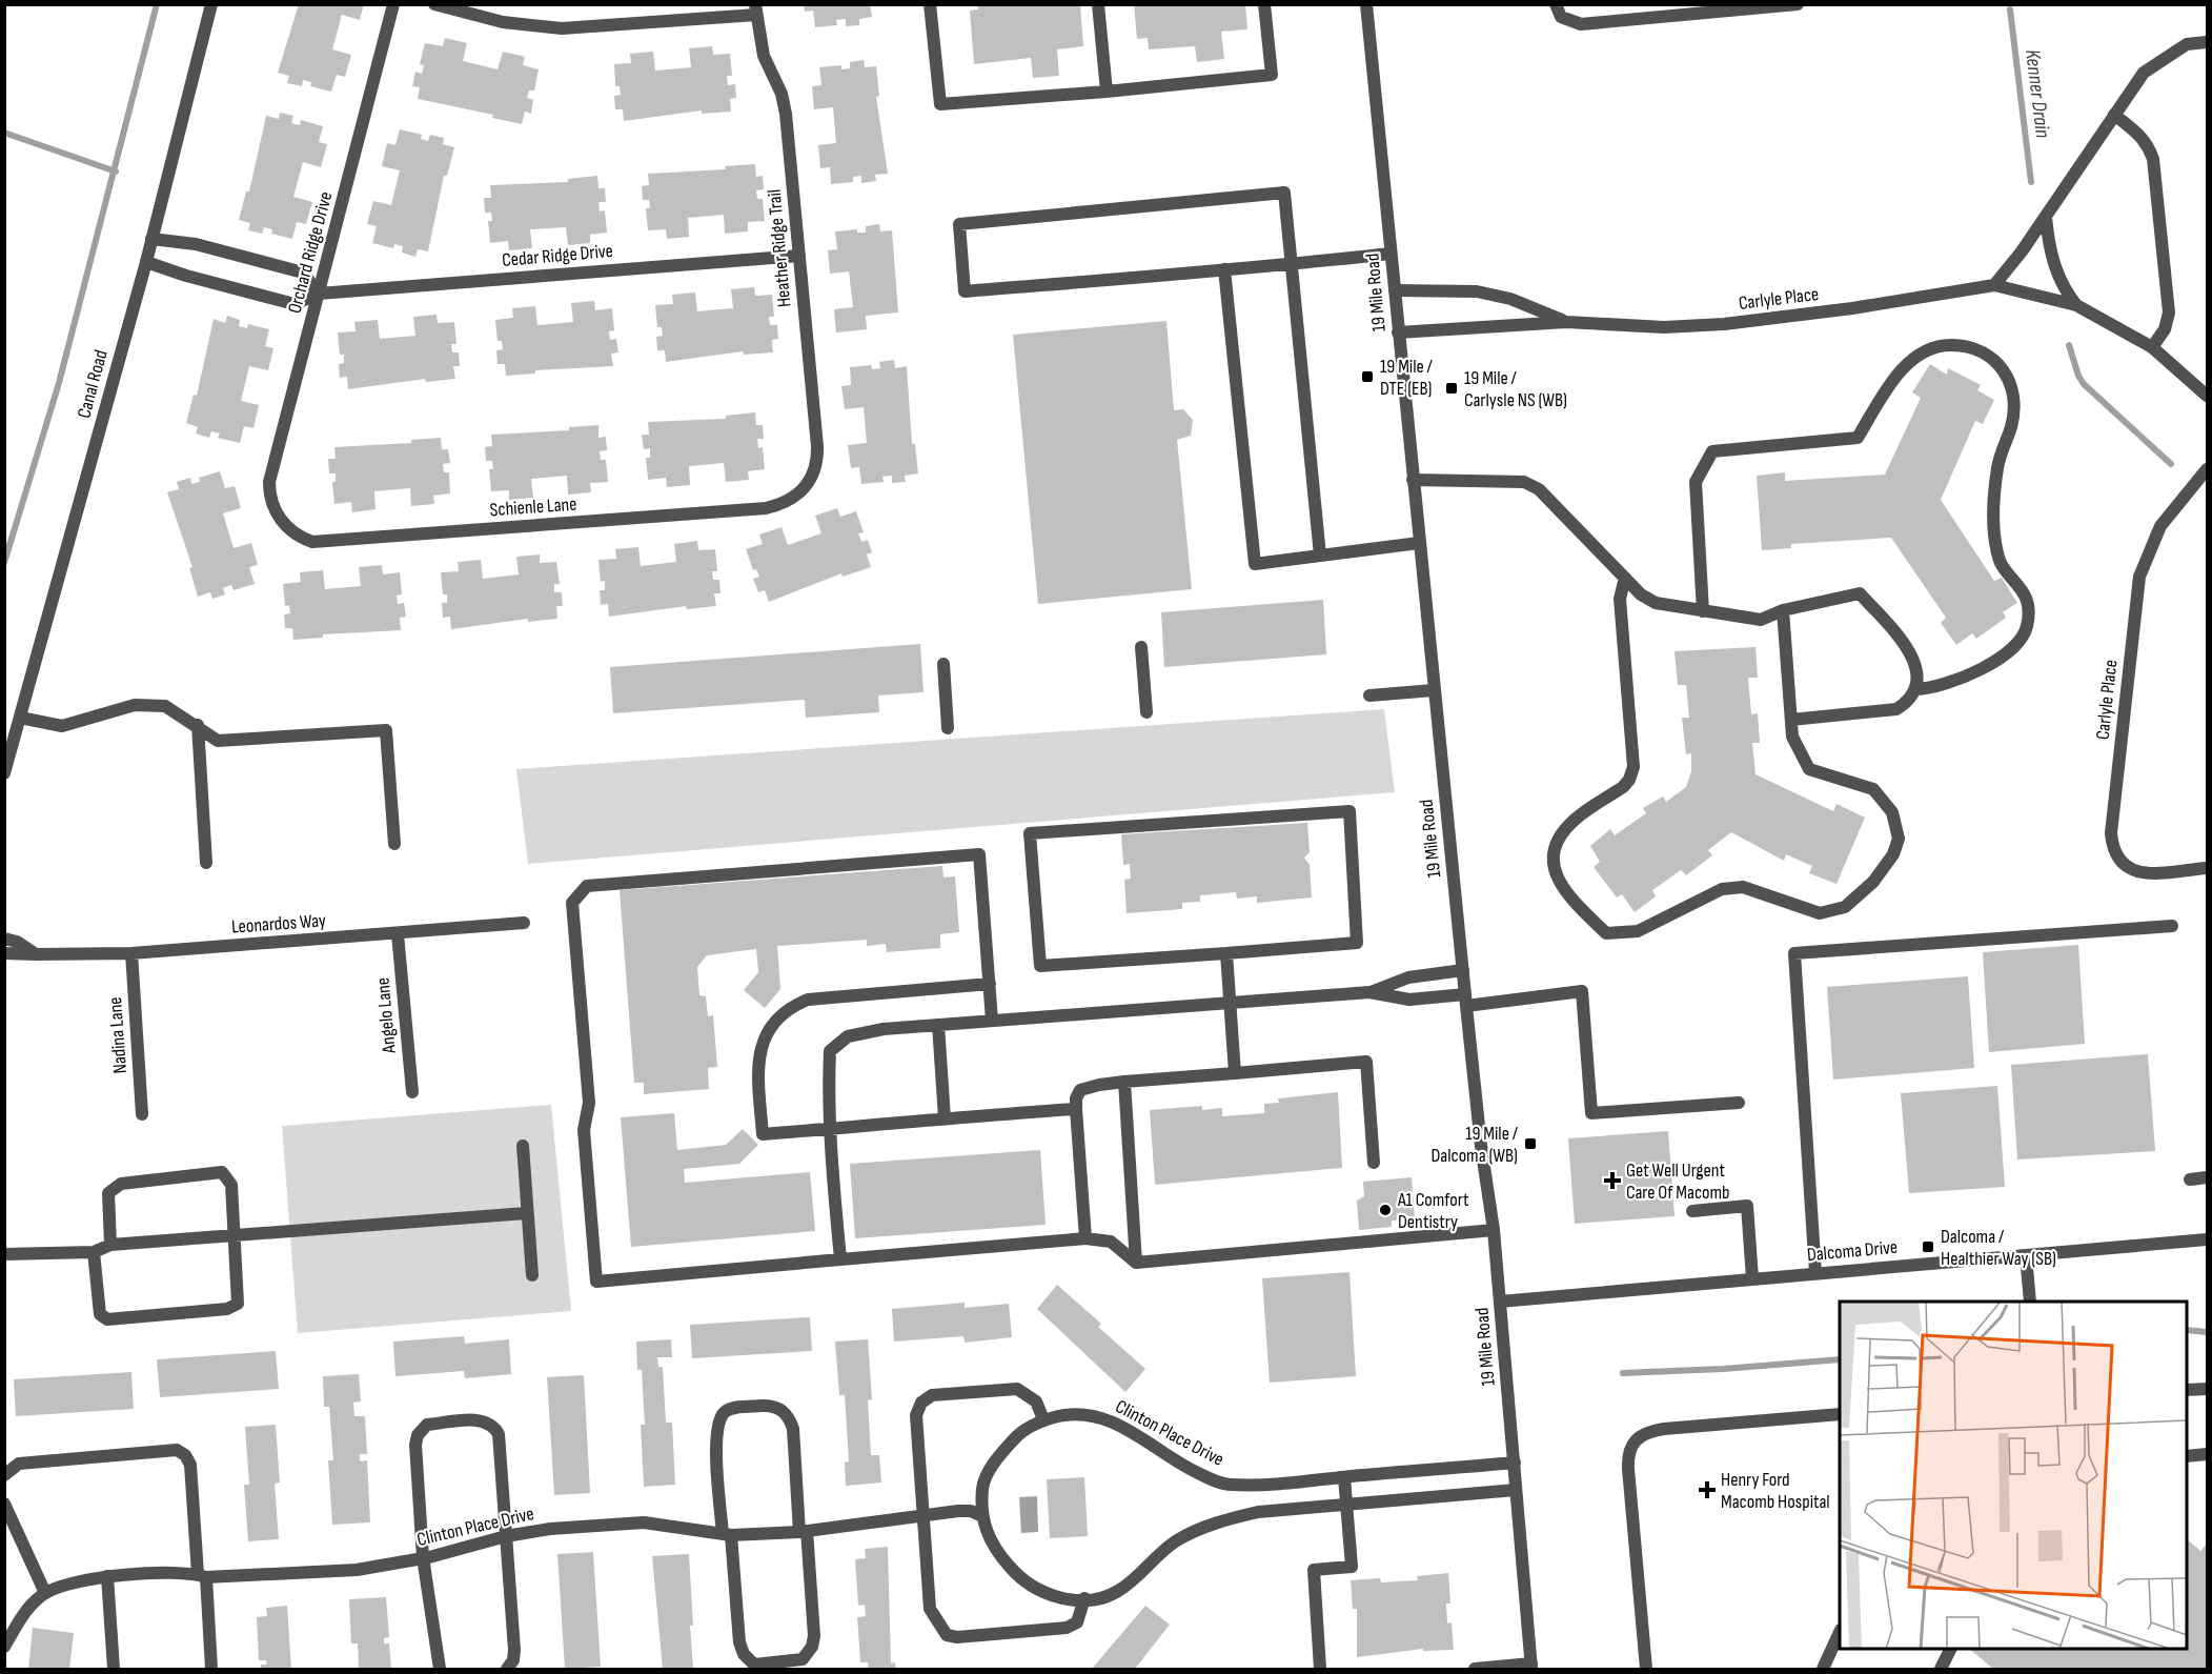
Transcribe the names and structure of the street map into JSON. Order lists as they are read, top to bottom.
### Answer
{
  "streets": {
    "street": [
      "Heather Ridge Trail",
      "Orchard Ridge Drive",
      "Cedar Ridge Drive",
      "19 Mile Road",
      "Carlyle Place",
      "Canal Road",
      "Schienle Lane",
      "Leonardos Way",
      "Angelo Lane",
      "Nadina Lane",
      "Dalcoma Drive",
      "Clinton Place Drive"
    ]
  },
  "crossings": [
    ["Heather Ridge Trail", "Cedar Ridge Drive"],
    ["Heather Ridge Trail", "Schienle Lane"],
    ["Orchard Ridge Drive", "Cedar Ridge Drive"],
    ["Orchard Ridge Drive", "Schienle Lane"],
    ["Cedar Ridge Drive", "Canal Road"],
    ["19 Mile Road", "Carlyle Place"],
    ["19 Mile Road", "Dalcoma Drive"],
    ["19 Mile Road", "Clinton Place Drive"],
    ["Leonardos Way", "Angelo Lane"],
    ["Leonardos Way", "Nadina Lane"]
  ],
  "water": ["Kenner Drain"],
  "places": {
    "transit": [
      "19 Mile / DTE (EB)",
      "19 Mile / Carlysle NS (WB)",
      "19 Mile / Dalcoma (WB)",
      "Dalcoma / Healthier Way (SB)"
    ],
    "health": ["Get Well Urgent Care Of Macomb", "Henry Ford Macomb Hospital"],
    "other": ["A1 Comfort Dentistry"]
  }
}
